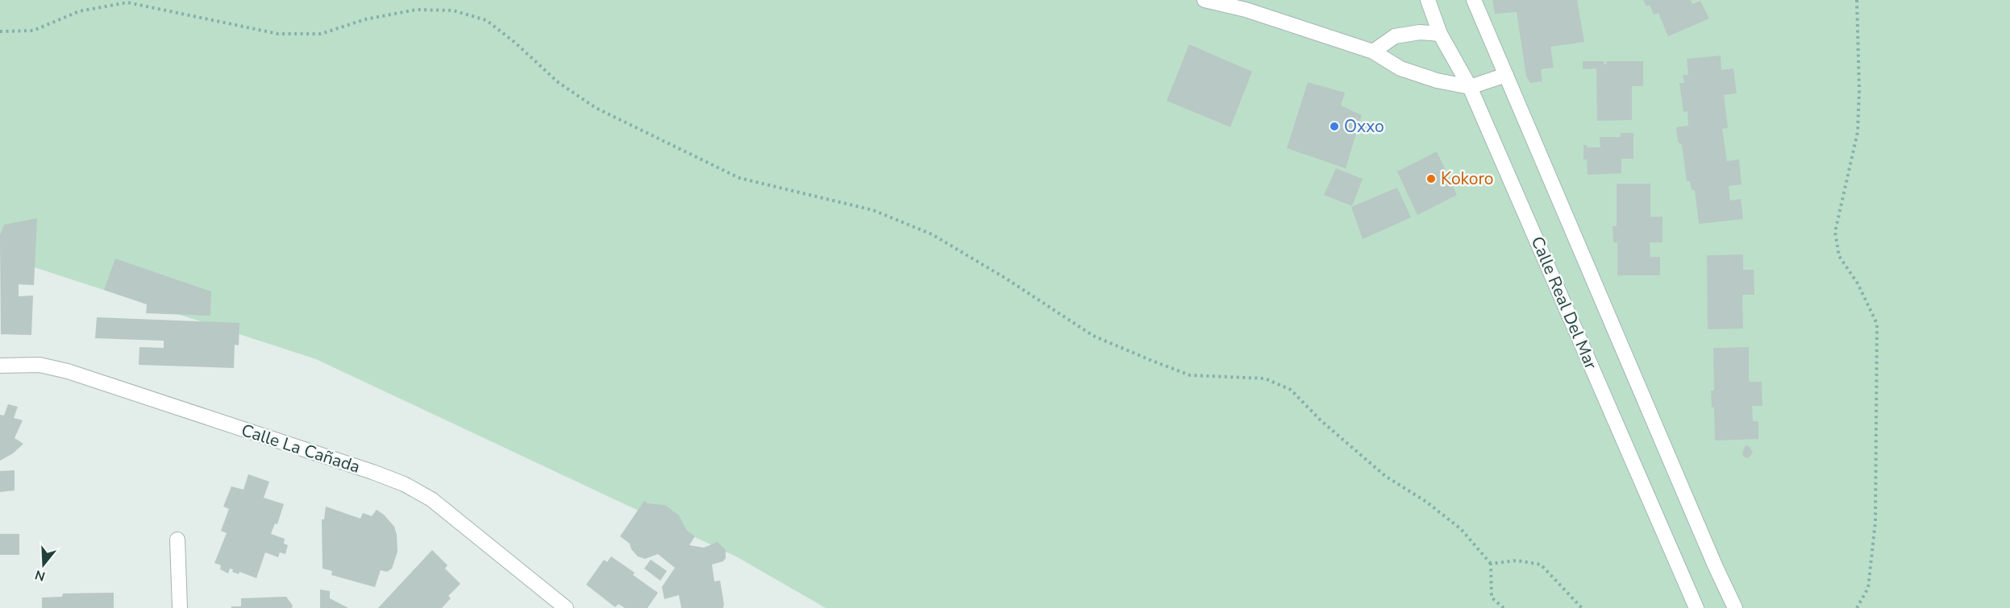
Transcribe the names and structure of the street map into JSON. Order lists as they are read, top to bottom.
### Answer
{
  "streets": {
    "street": ["Calle Real Del Mar", "Calle La Cañada"]
  },
  "places": ["Oxxo", "Kokoro"],
  "north": "bottom"
}
